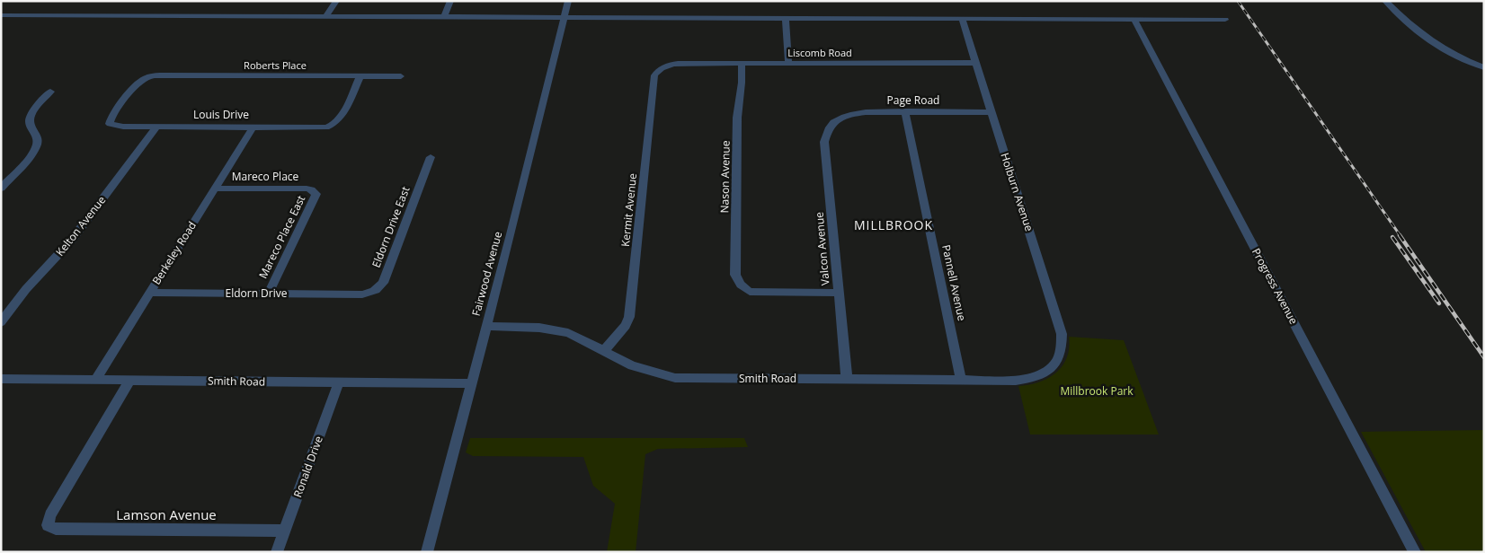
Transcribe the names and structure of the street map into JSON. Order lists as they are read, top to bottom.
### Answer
{
  "streets": {
    "street": [
      "Liscomb Road",
      "Roberts Place",
      "Page Road",
      "Louis Drive",
      "Mareco Place",
      "Nason Avenue",
      "Holburn Avenue",
      "Kermit Avenue",
      "Kelton Avenue",
      "Eldorn Drive East",
      "Mareco Place East",
      "Valcon Avenue",
      "Berkeley Road",
      "Fairwood Avenue",
      "Pannell Avenue",
      "Progress Avenue",
      "Eldorn Drive",
      "Smith Road",
      "Ronald Drive",
      "Lamson Avenue"
    ]
  },
  "crossings": [
    ["Liscomb Road", "Nason Avenue"],
    ["Liscomb Road", "Holburn Avenue"],
    ["Liscomb Road", "Kermit Avenue"],
    ["Roberts Place", "Louis Drive"],
    ["Page Road", "Holburn Avenue"],
    ["Page Road", "Valcon Avenue"],
    ["Page Road", "Pannell Avenue"],
    ["Louis Drive", "Kelton Avenue"],
    ["Louis Drive", "Berkeley Road"],
    ["Mareco Place", "Mareco Place East"],
    ["Mareco Place", "Berkeley Road"],
    ["Nason Avenue", "Valcon Avenue"],
    ["Holburn Avenue", "Smith Road"],
    ["Kermit Avenue", "Smith Road"],
    ["Eldorn Drive East", "Eldorn Drive"],
    ["Mareco Place East", "Eldorn Drive"],
    ["Valcon Avenue", "Smith Road"],
    ["Berkeley Road", "Eldorn Drive"],
    ["Berkeley Road", "Smith Road"],
    ["Fairwood Avenue", "Smith Road"],
    ["Pannell Avenue", "Smith Road"],
    ["Smith Road", "Ronald Drive"],
    ["Smith Road", "Lamson Avenue"],
    ["Ronald Drive", "Lamson Avenue"]
  ],
  "districts": ["MILLBROOK"],
  "parks": ["Millbrook Park"]
}
